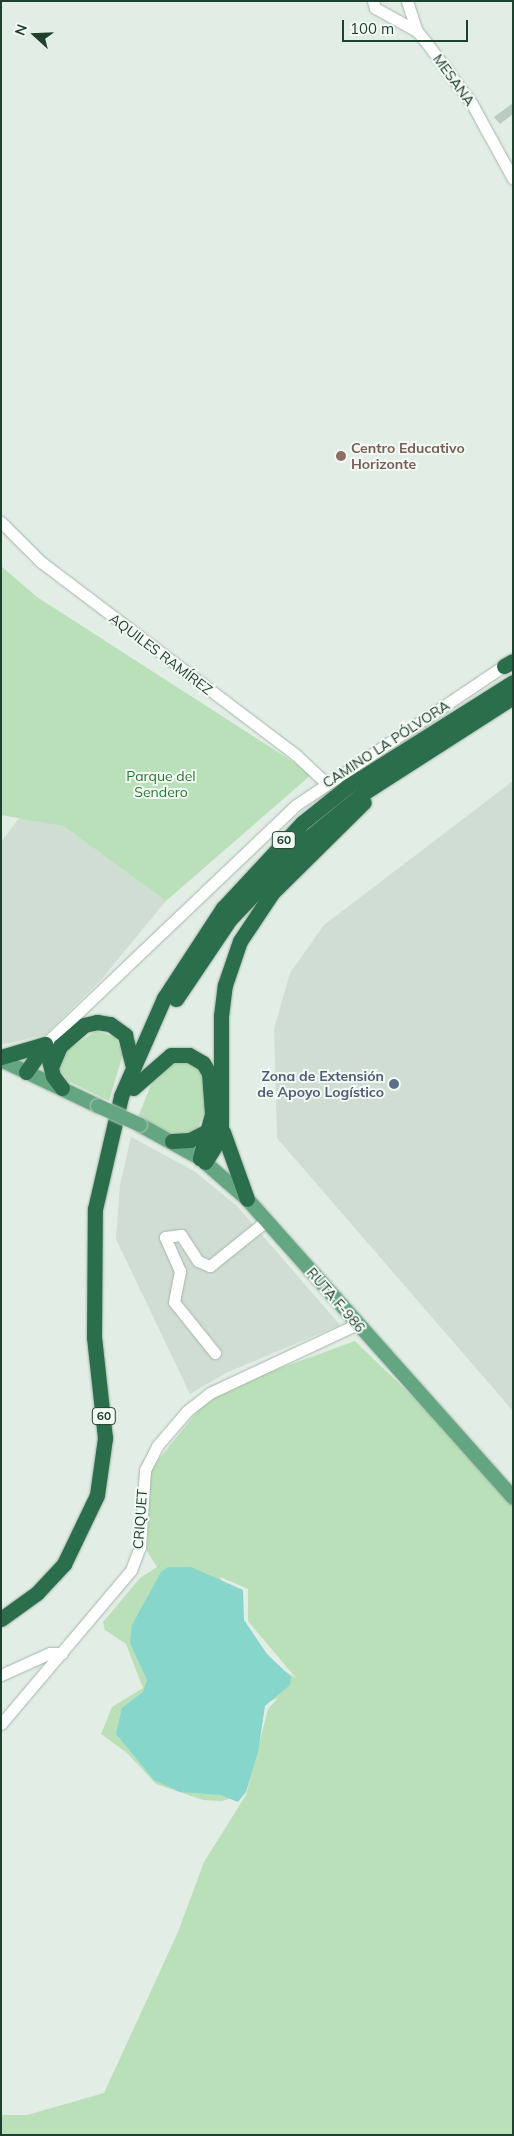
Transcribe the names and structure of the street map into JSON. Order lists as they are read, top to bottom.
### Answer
{
  "streets": {
    "highway": ["CAMINO LA PÓLVORA", "60"],
    "main road": ["RUTA F-986"],
    "street": ["MESANA", "AQUILES RAMÍREZ", "CRIQUET"]
  },
  "crossings": [
    ["RUTA F-986", "CRIQUET"]
  ],
  "parks": ["Parque del Sendero"],
  "places": ["Centro Educativo Horizonte", "Zona de Extensión de Apoyo Logístico"],
  "scale_bar": "100 m",
  "north": "left"
}
